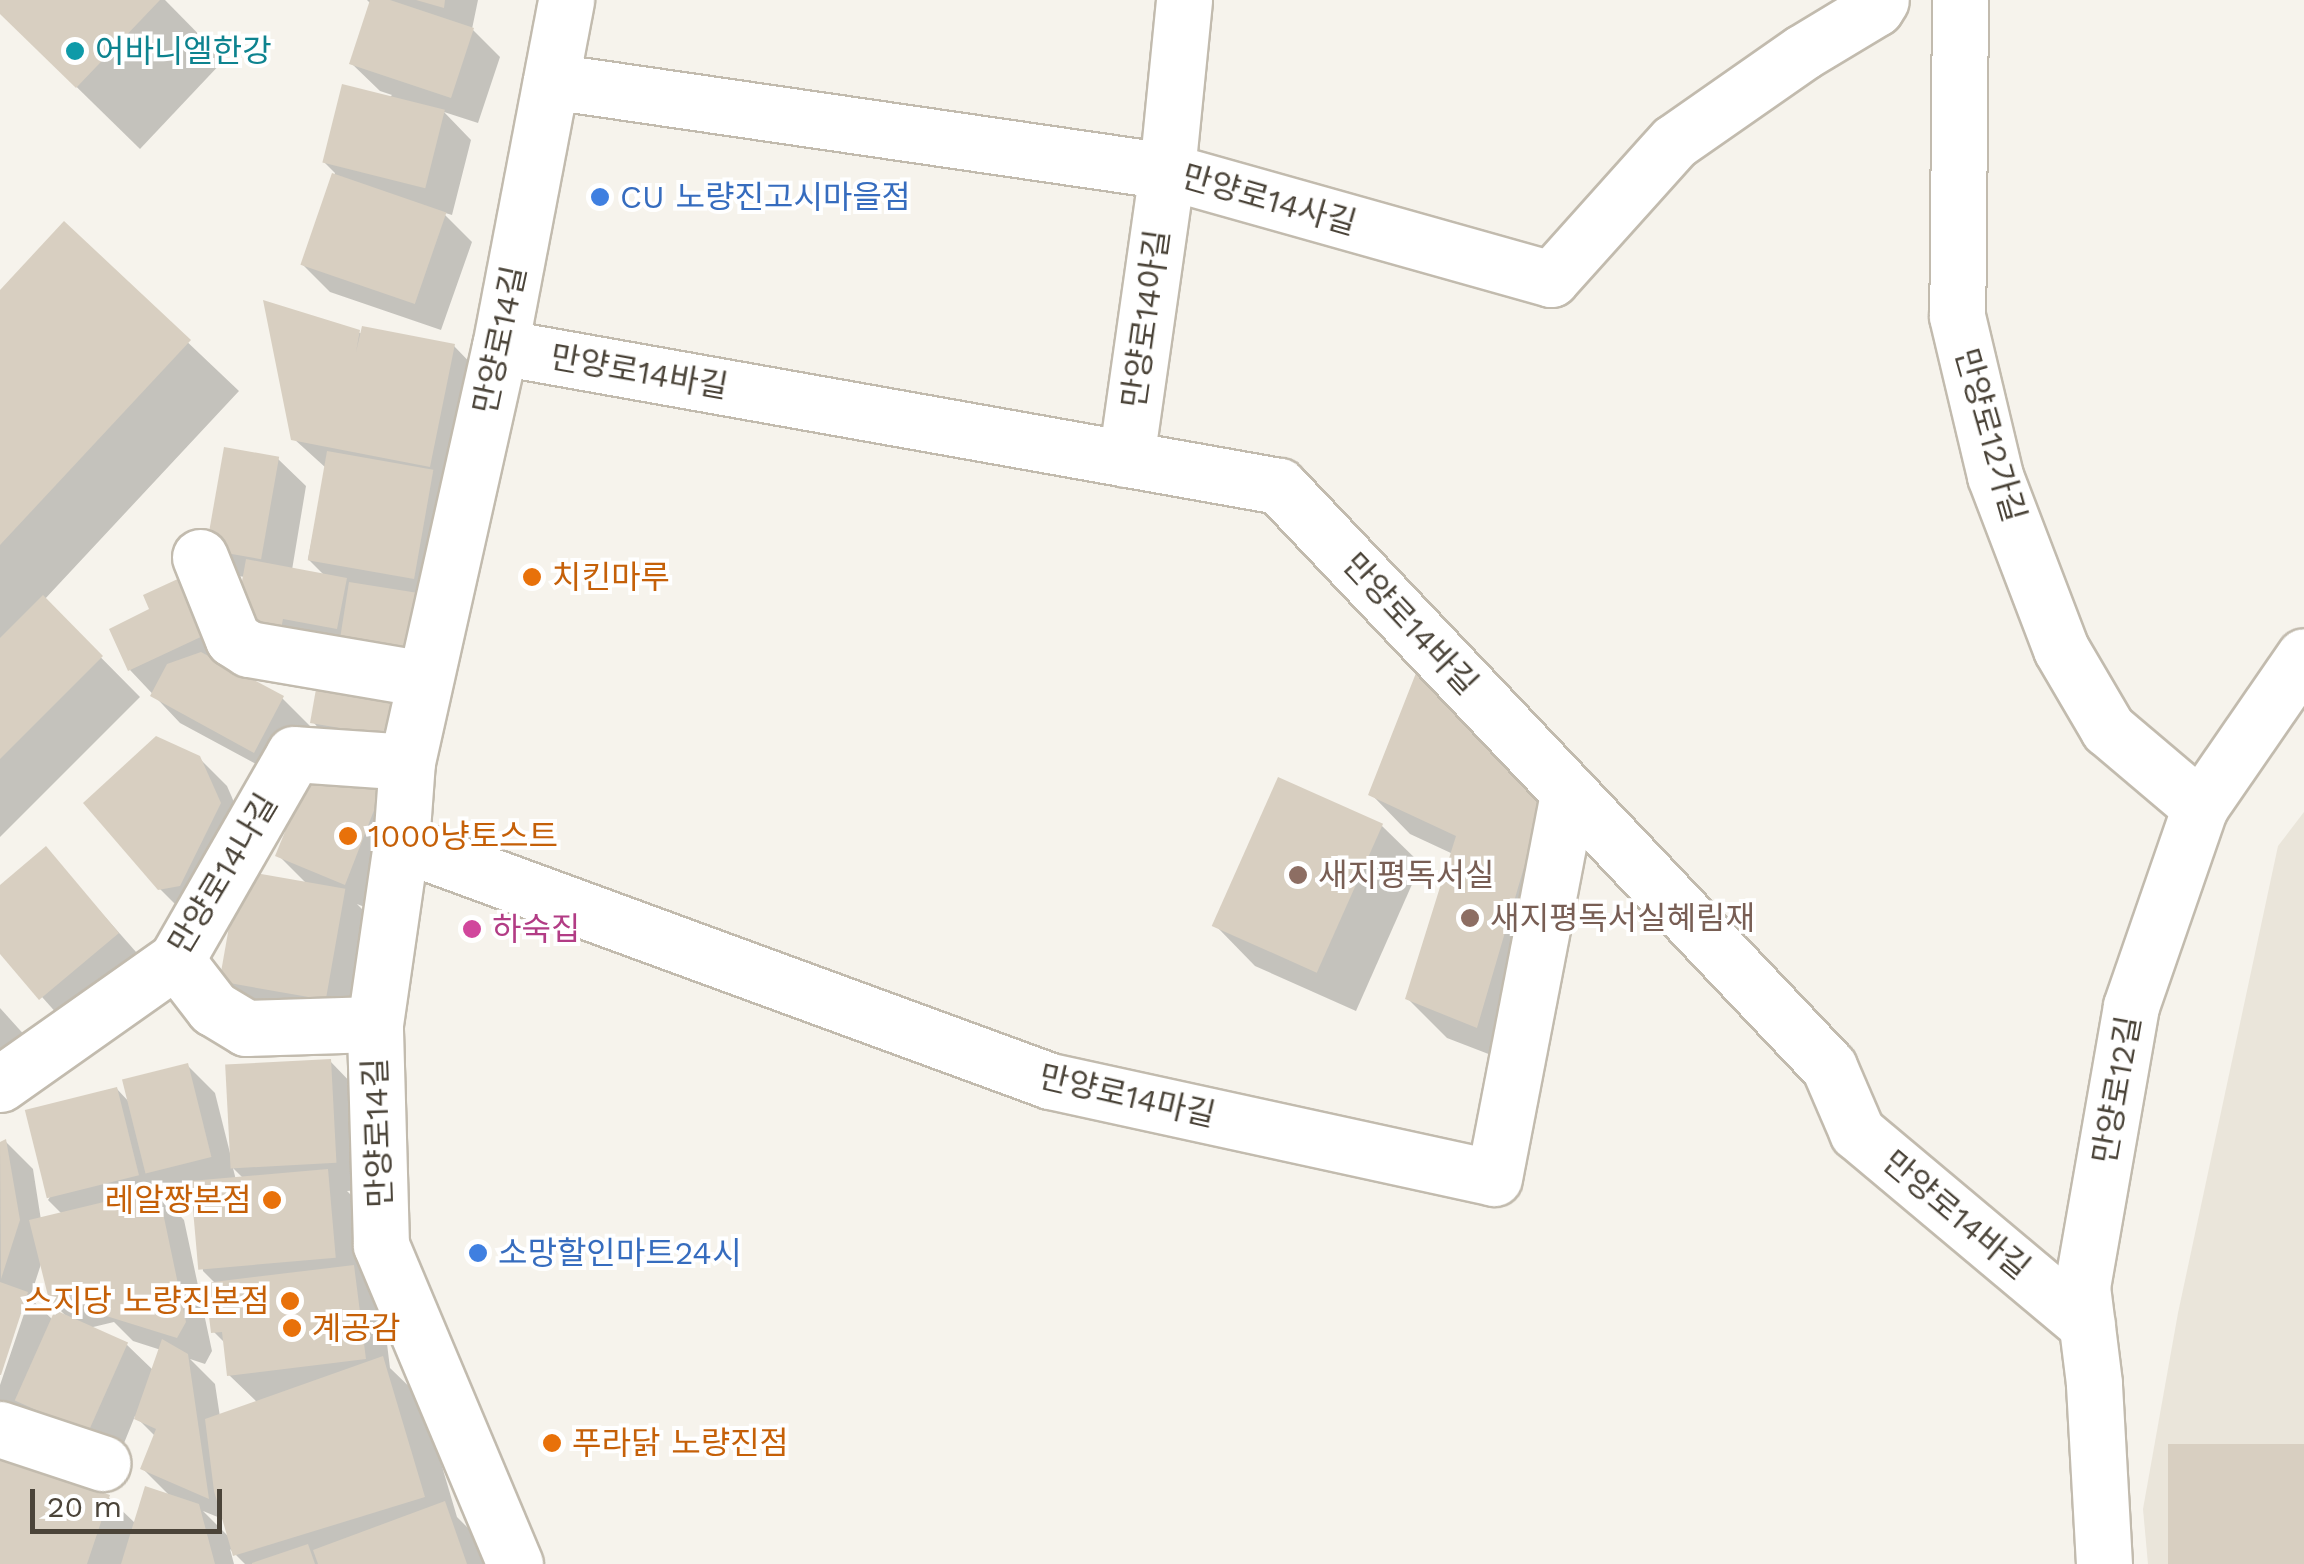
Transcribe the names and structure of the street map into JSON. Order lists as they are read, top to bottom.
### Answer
{
  "streets": {
    "street": [
      "만양로14사길",
      "만양로14아길",
      "만양로14길",
      "만양로14바길",
      "만양로12가길",
      "만양로14나길",
      "만양로12길",
      "만양로14마길"
    ]
  },
  "crossings": [
    ["만양로14사길", "만양로14아길"],
    ["만양로14사길", "만양로14길"],
    ["만양로14아길", "만양로14바길"],
    ["만양로14길", "만양로14바길"],
    ["만양로14길", "만양로14나길"],
    ["만양로14길", "만양로14마길"],
    ["만양로14바길", "만양로12길"],
    ["만양로14바길", "만양로14마길"],
    ["만양로12가길", "만양로12길"]
  ],
  "places": [
    "어바니엘한강",
    "CU 노량진고시마을점",
    "치킨마루",
    "1000냥토스트",
    "새지평독서실",
    "새지평독서실혜림재",
    "하숙집",
    "레알짱본점",
    "소망할인마트24시",
    "스지당 노량진본점",
    "계공감",
    "푸라닭 노량진점"
  ],
  "scale_bar": "20 m"
}
